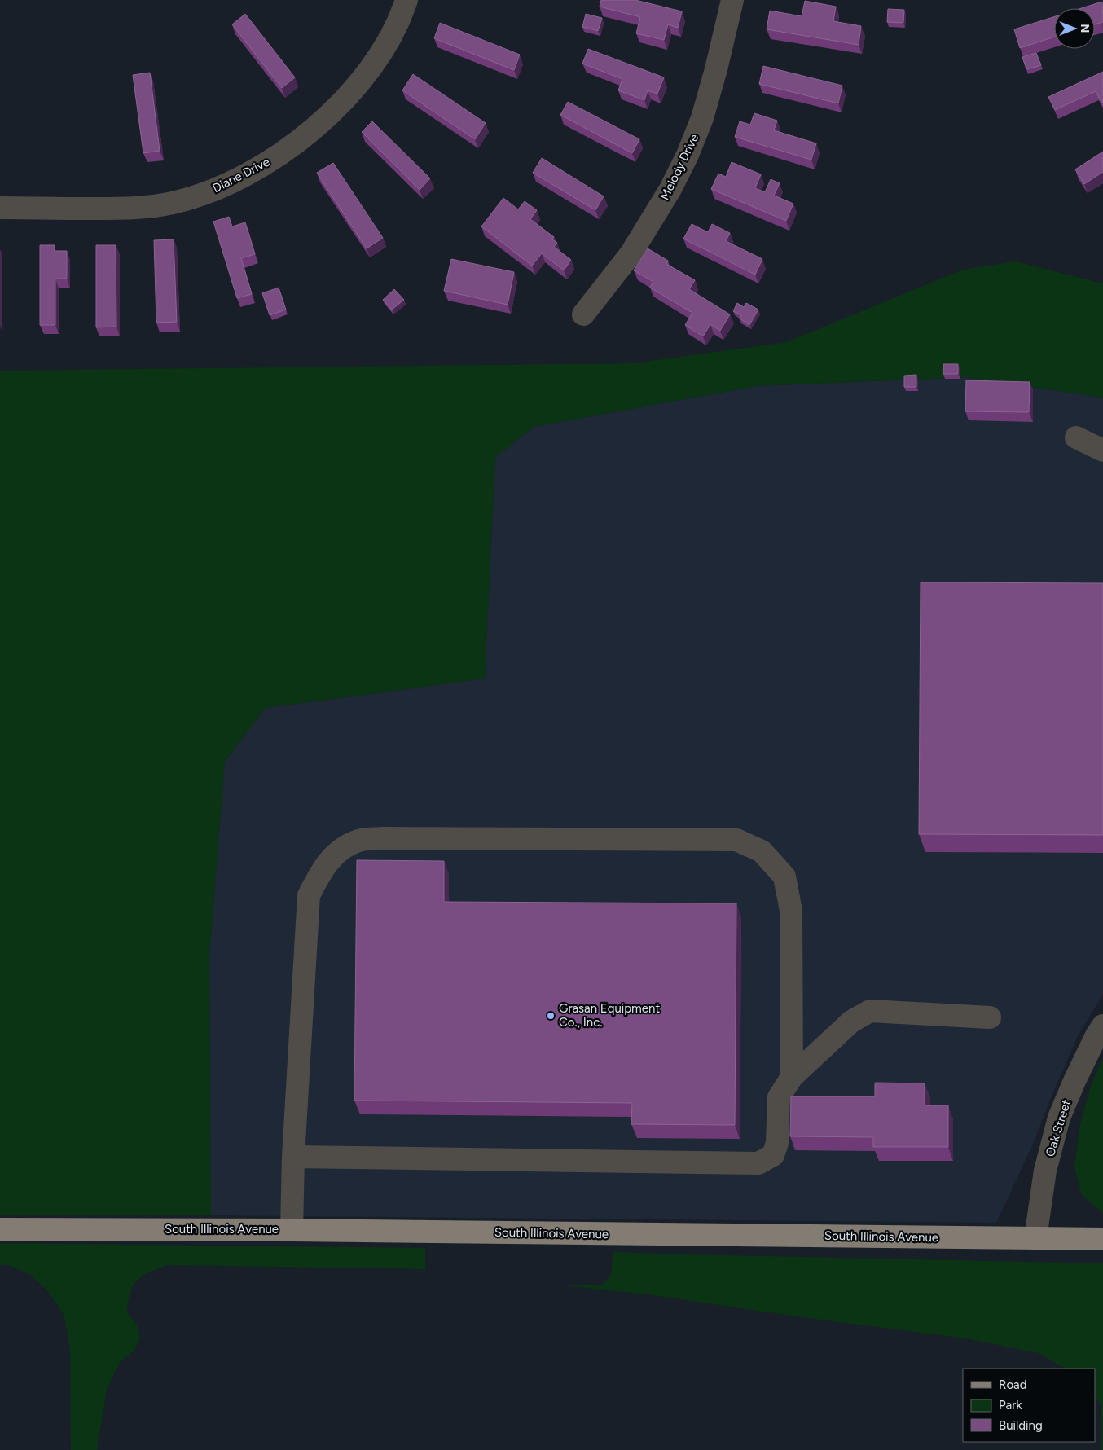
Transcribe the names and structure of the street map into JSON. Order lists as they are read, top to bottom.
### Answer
{
  "streets": {
    "main road": ["South Illinois Avenue"],
    "street": ["Melody Drive", "Diane Drive", "Oak Street"]
  },
  "crossings": [
    ["Oak Street", "South Illinois Avenue"]
  ],
  "places": ["Grasan Equipment Co., Inc."],
  "legend": ["Road", "Park", "Building"],
  "north": "right"
}
